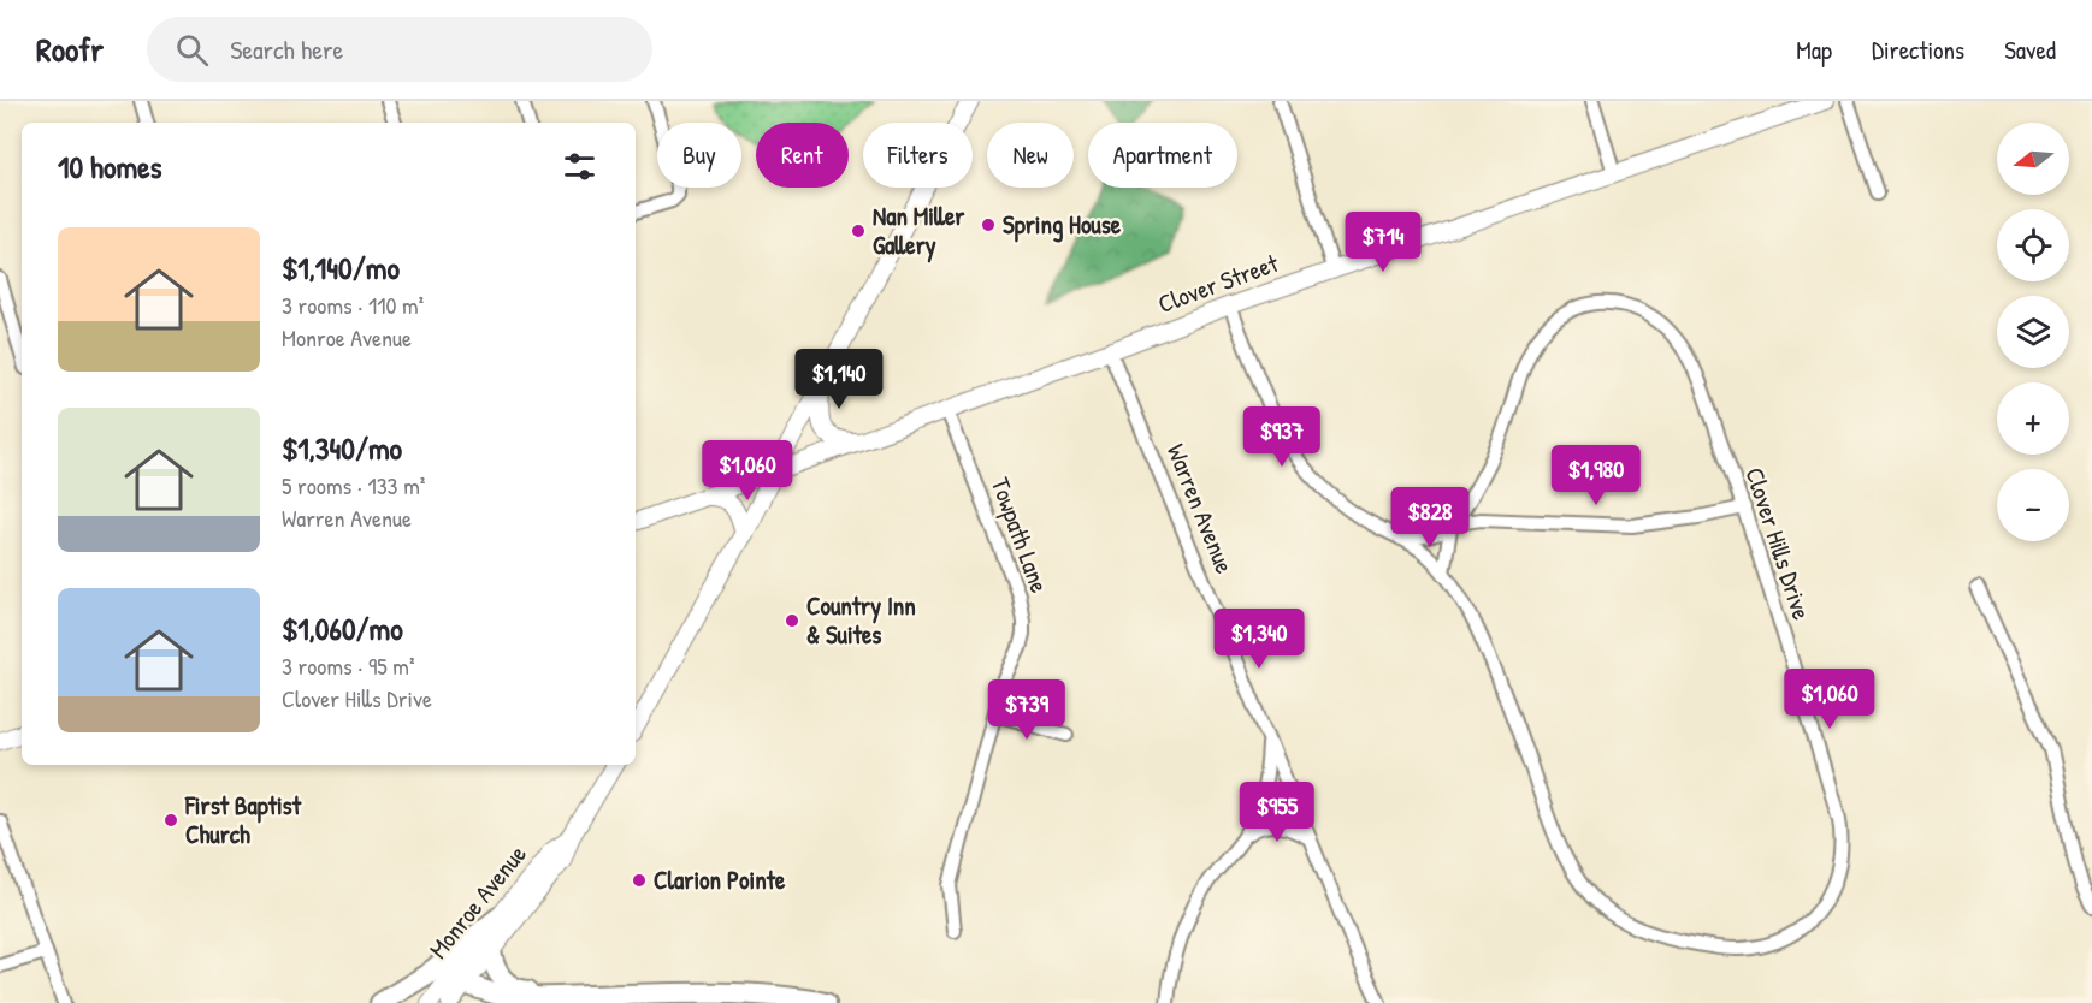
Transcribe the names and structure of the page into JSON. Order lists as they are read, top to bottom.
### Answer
{
  "streets": {
    "main road": ["Clover Street", "Monroe Avenue"],
    "street": ["Warren Avenue", "Towpath Lane", "Clover Hills Drive"]
  },
  "crossings": [
    ["Clover Street", "Warren Avenue"],
    ["Clover Street", "Towpath Lane"],
    ["Clover Street", "Clover Hills Drive"]
  ],
  "places": [
    "Spring House",
    "Nan Miller Gallery",
    "Country Inn & Suites",
    "First Baptist Church",
    "Clarion Pointe"
  ],
  "north": "left",
  "page": {
    "header": "Roofr",
    "search": "Search here",
    "nav": ["Map", "Directions", "Saved"],
    "map_buttons": ["+", "−"],
    "chip": [
      "Buy",
      "Rent",
      "Filters",
      "New",
      "Apartment"
    ],
    "heading": "10 homes",
    "list": [
      {
        "name": "$1,140/mo",
        "note": "3 rooms · 110 m² · Monroe Avenue"
      },
      {
        "name": "$1,340/mo",
        "note": "5 rooms · 133 m² · Warren Avenue"
      },
      {
        "name": "$1,060/mo",
        "note": "3 rooms · 95 m² · Clover Hills Drive"
      }
    ],
    "price": [
      "$714",
      "$1,140",
      "$937",
      "$1,060",
      "$1,980",
      "$828",
      "$1,340",
      "$1,060",
      "$739",
      "$955"
    ]
  }
}
